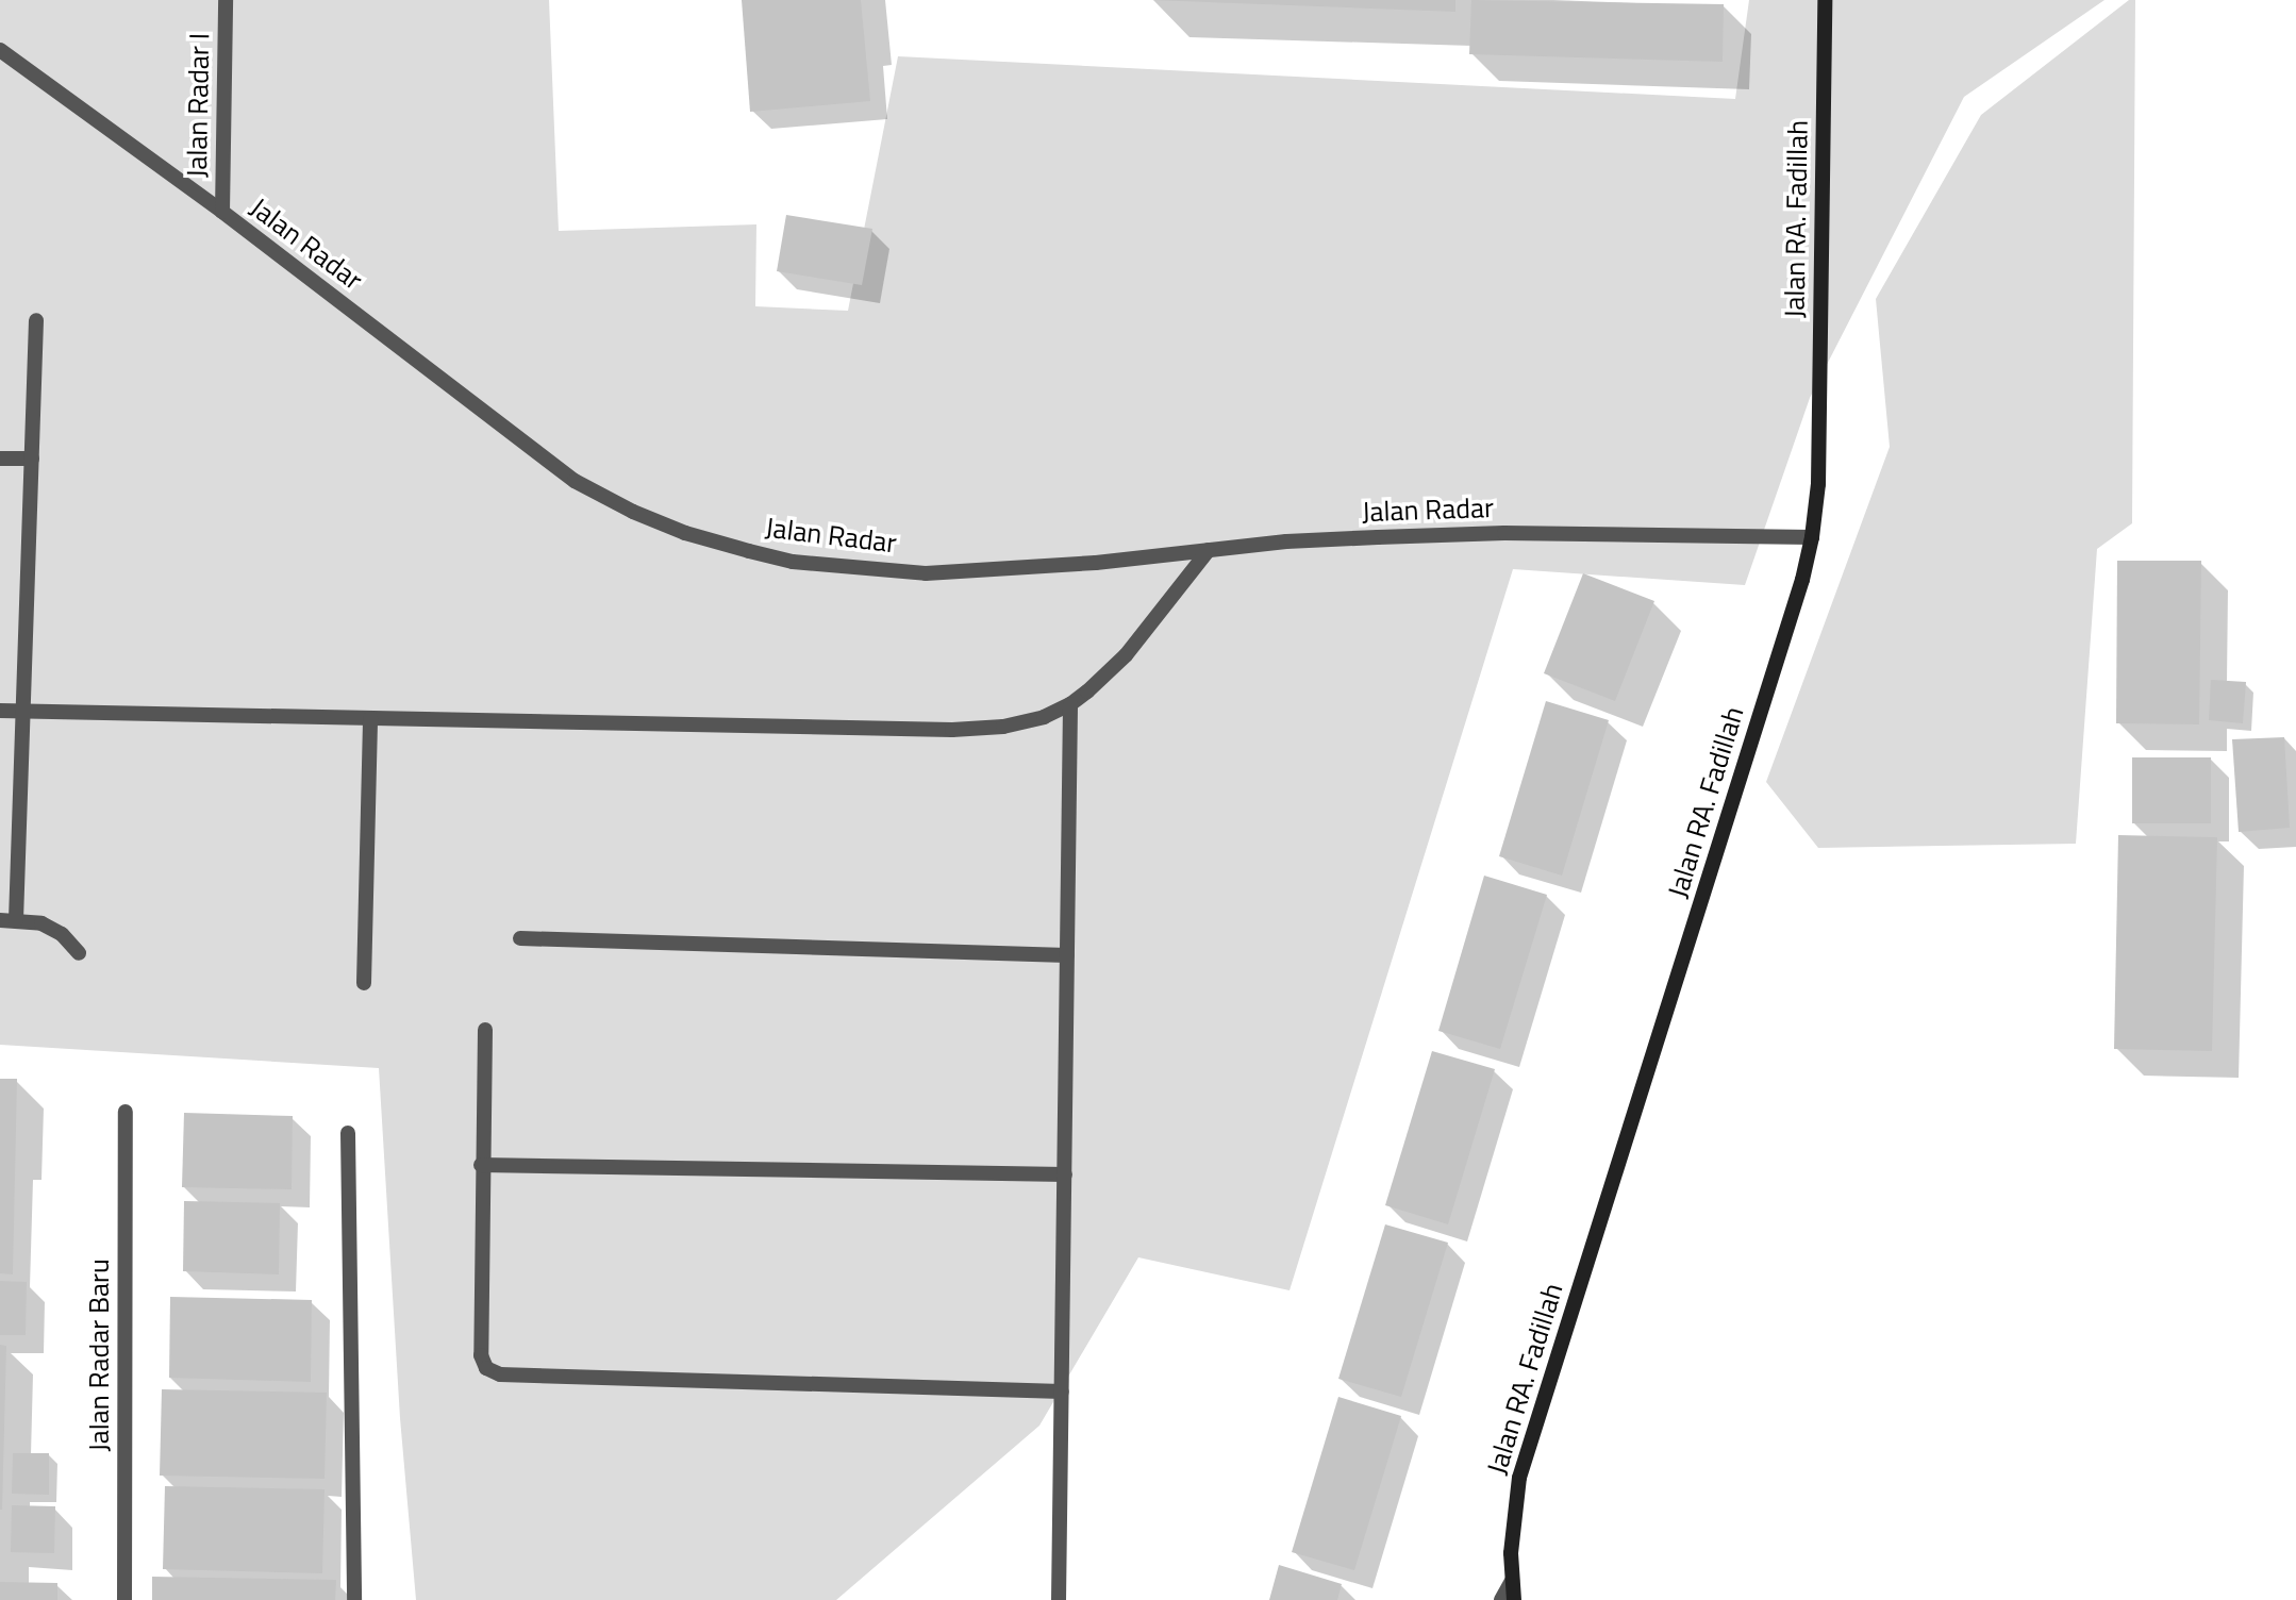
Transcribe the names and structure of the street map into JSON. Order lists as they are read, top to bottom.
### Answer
{
  "streets": {
    "main road": ["Jalan RA. Fadillah"],
    "street": ["Jalan Radar I", "Jalan Radar", "Jalan Radar Baru"]
  },
  "crossings": [
    ["Jalan Radar I", "Jalan Radar"],
    ["Jalan RA. Fadillah", "Jalan Radar"]
  ]
}
